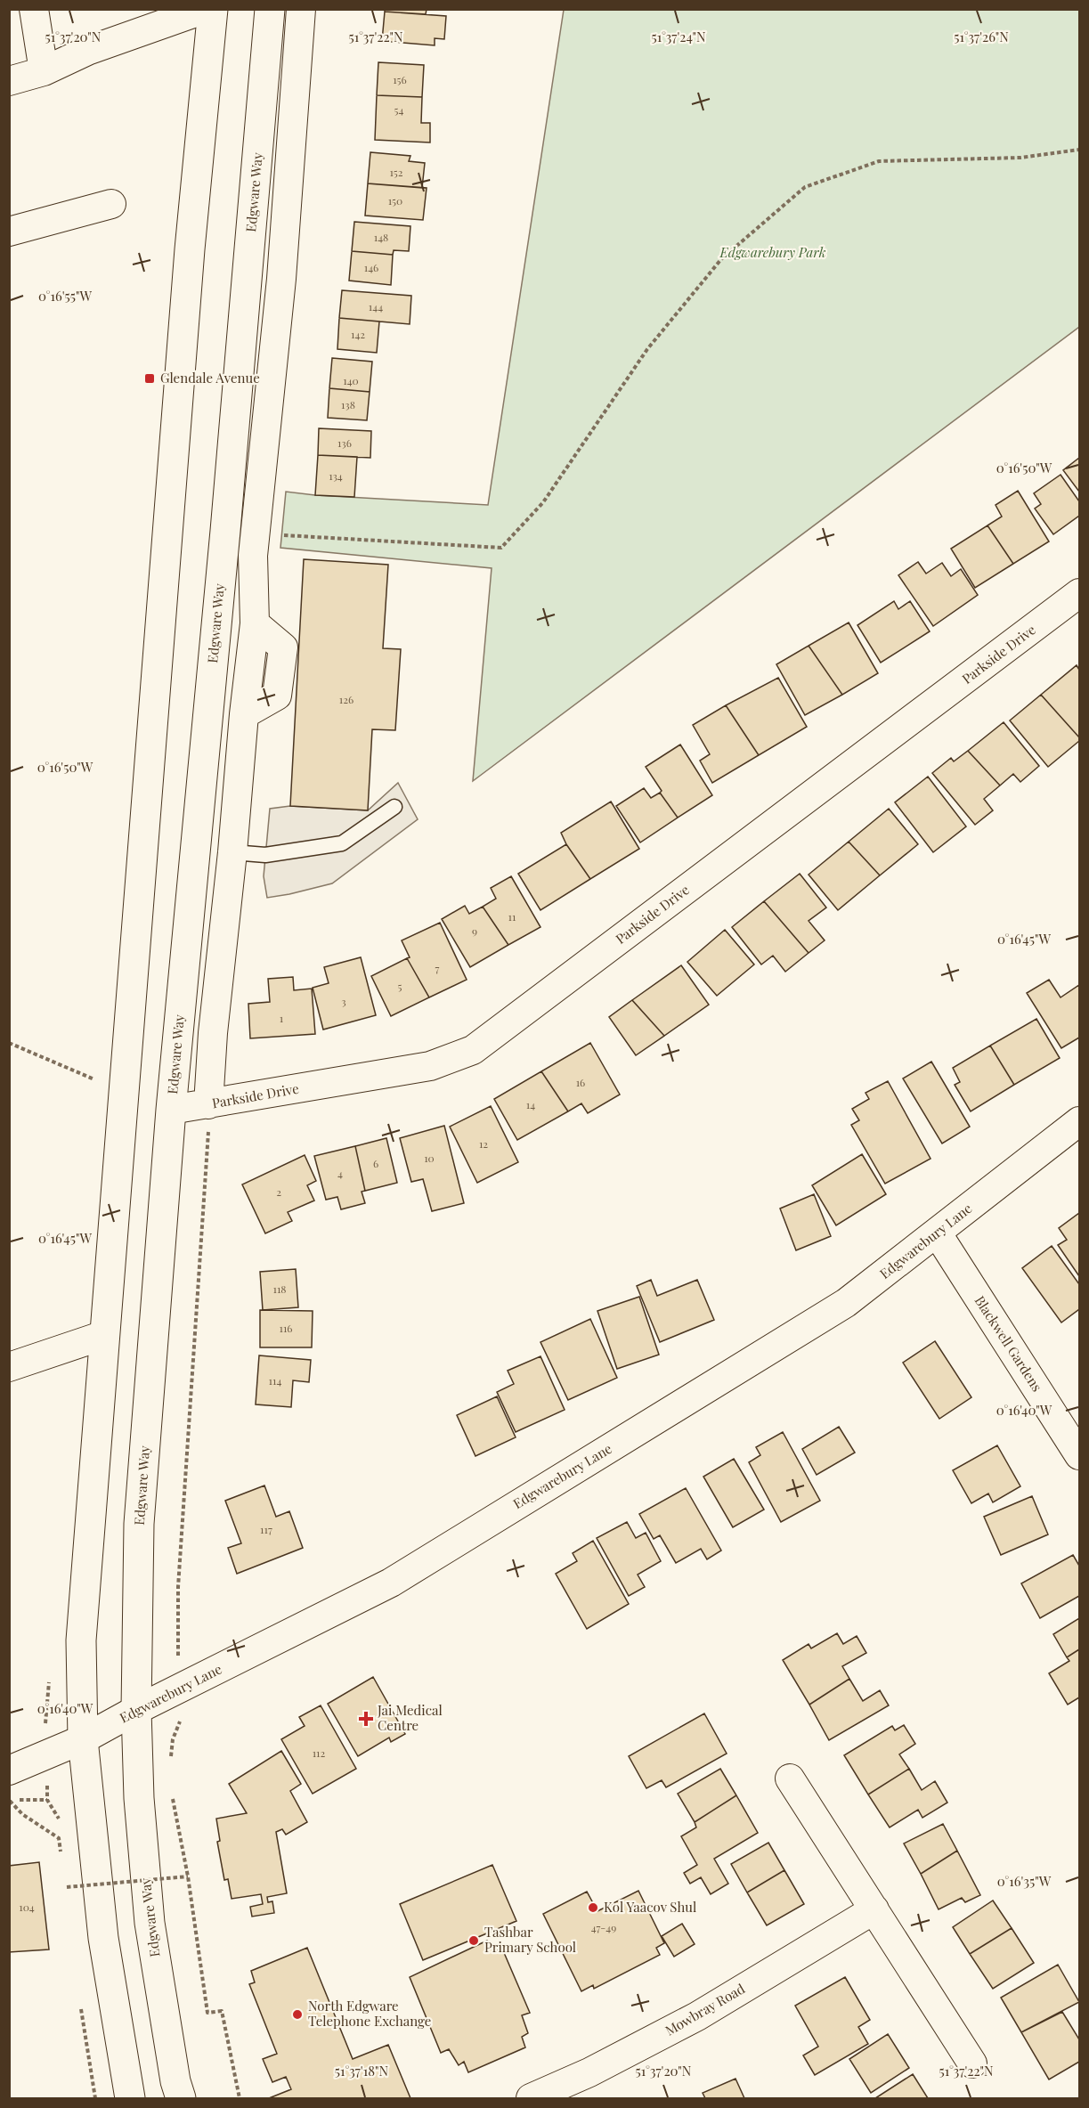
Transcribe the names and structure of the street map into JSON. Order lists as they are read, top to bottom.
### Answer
{
  "streets": {
    "highway": ["Edgware Way"],
    "street": [
      "Parkside Drive",
      "Edgwarebury Lane",
      "Blackwell Gardens",
      "Mowbray Road"
    ]
  },
  "crossings": [
    ["Edgware Way", "Parkside Drive"],
    ["Edgware Way", "Edgwarebury Lane"],
    ["Edgwarebury Lane", "Blackwell Gardens"]
  ],
  "parks": ["Edgwarebury Park"],
  "places": {
    "transit": ["Glendale Avenue"],
    "health": ["Jai Medical Centre"],
    "other": ["Kol Yaacov Shul", "Tashbar Primary School", "North Edgware Telephone Exchange"]
  },
  "house_numbers": [
    "156",
    "54",
    "152",
    "150",
    "148",
    "146",
    "144",
    "142",
    "140",
    "138",
    "136",
    "134",
    "126",
    "11",
    "9",
    "7",
    "5",
    "3",
    "1",
    "16",
    "14",
    "12",
    "10",
    "6",
    "4",
    "2",
    "118",
    "116",
    "114",
    "117",
    "112",
    "104",
    "47-49"
  ],
  "coordinates": [
    "51°37'20\"N",
    "51°37'22\"N",
    "51°37'24\"N",
    "51°37'26\"N",
    "0°16'55\"W",
    "0°16'50\"W",
    "0°16'45\"W",
    "0°16'40\"W",
    "0°16'35\"W",
    "51°37'18\"N"
  ]
}
